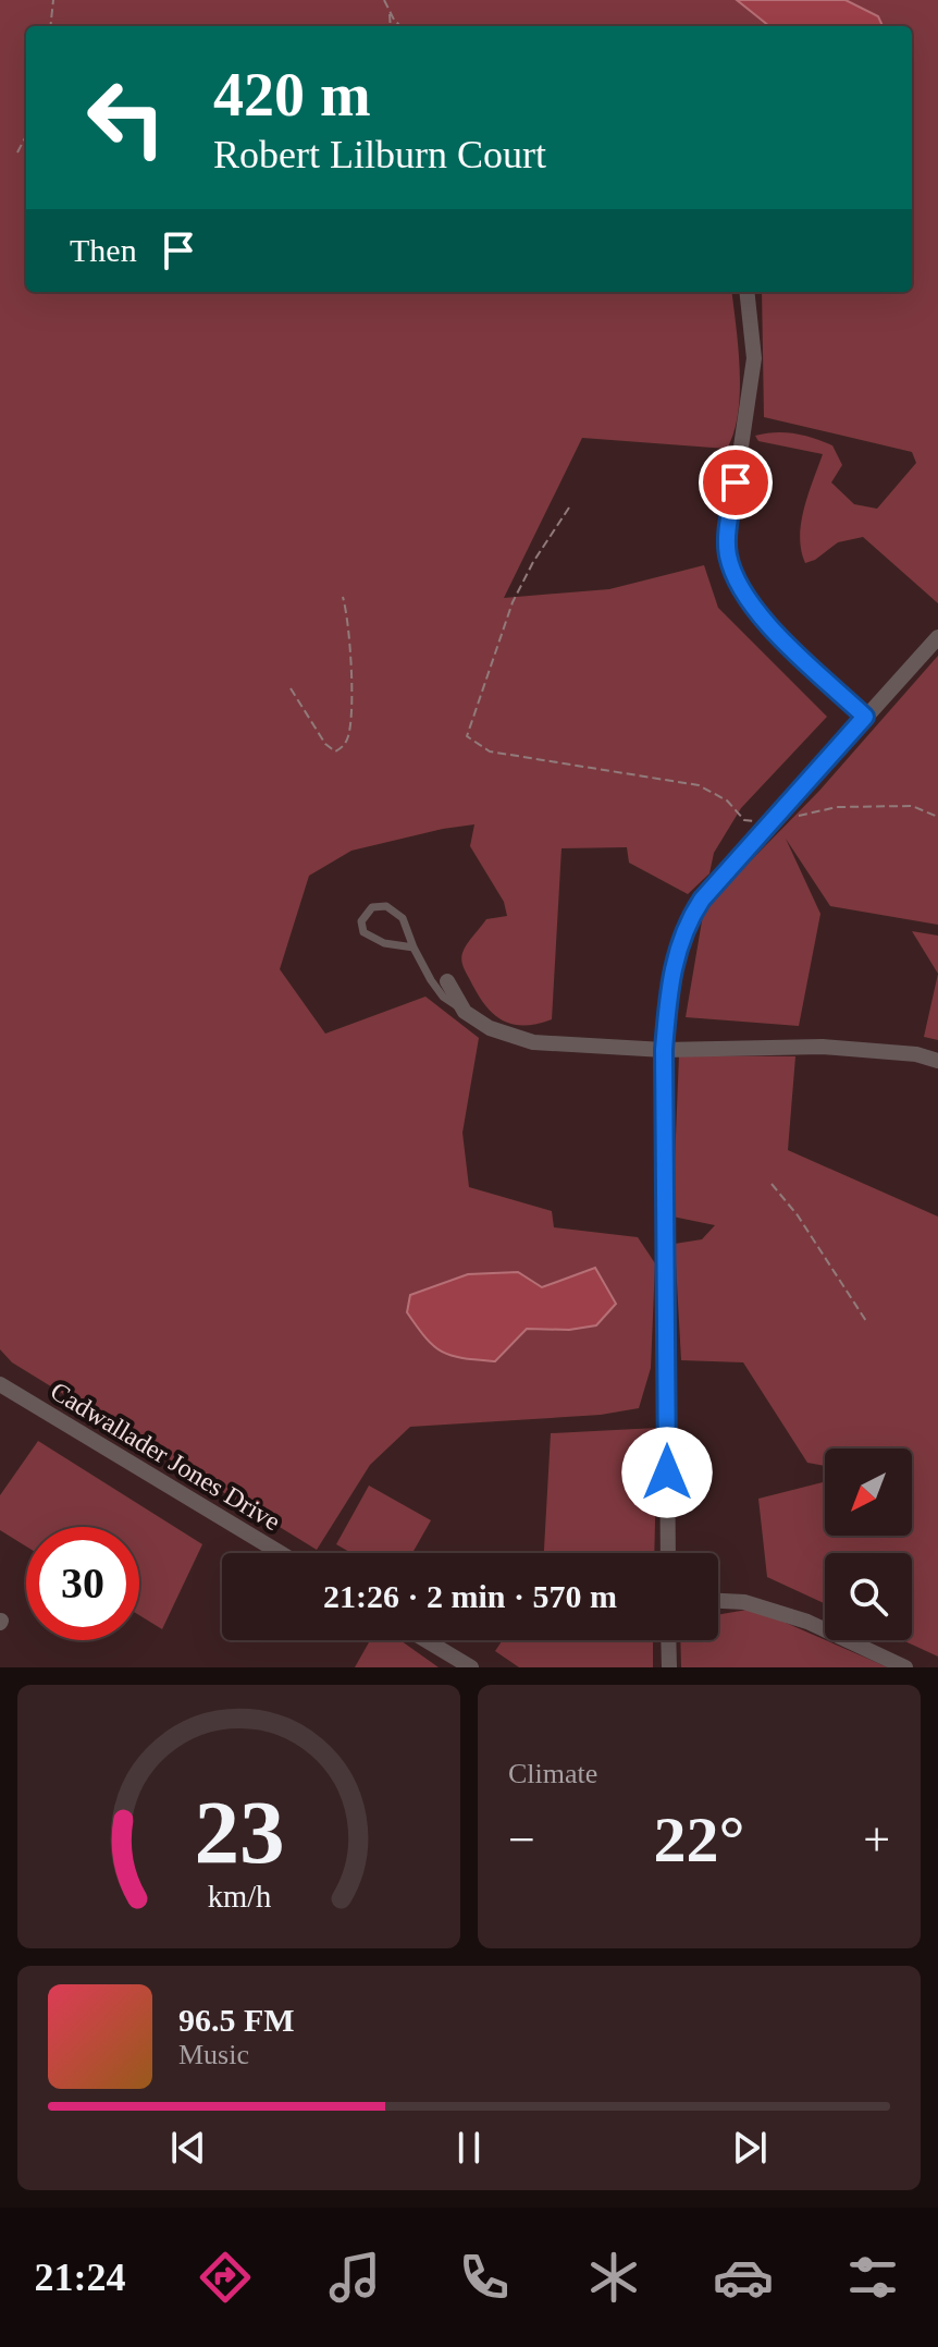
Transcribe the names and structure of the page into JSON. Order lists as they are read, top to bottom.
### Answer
{
  "streets": {
    "street": ["Cadwallader Jones Drive"]
  },
  "north": "bottom left",
  "page": {
    "turn": ["420 m", "Robert Lilburn Court"],
    "then": "Then",
    "limit": "30",
    "trip": "21:26 · 2 min · 570 m",
    "tile": "Climate",
    "heat": ["−", "22°", "+"],
    "song": ["96.5 FM", "Music"],
    "tabs": "21:24",
    "gauge": ["23", "km/h"]
  }
}
